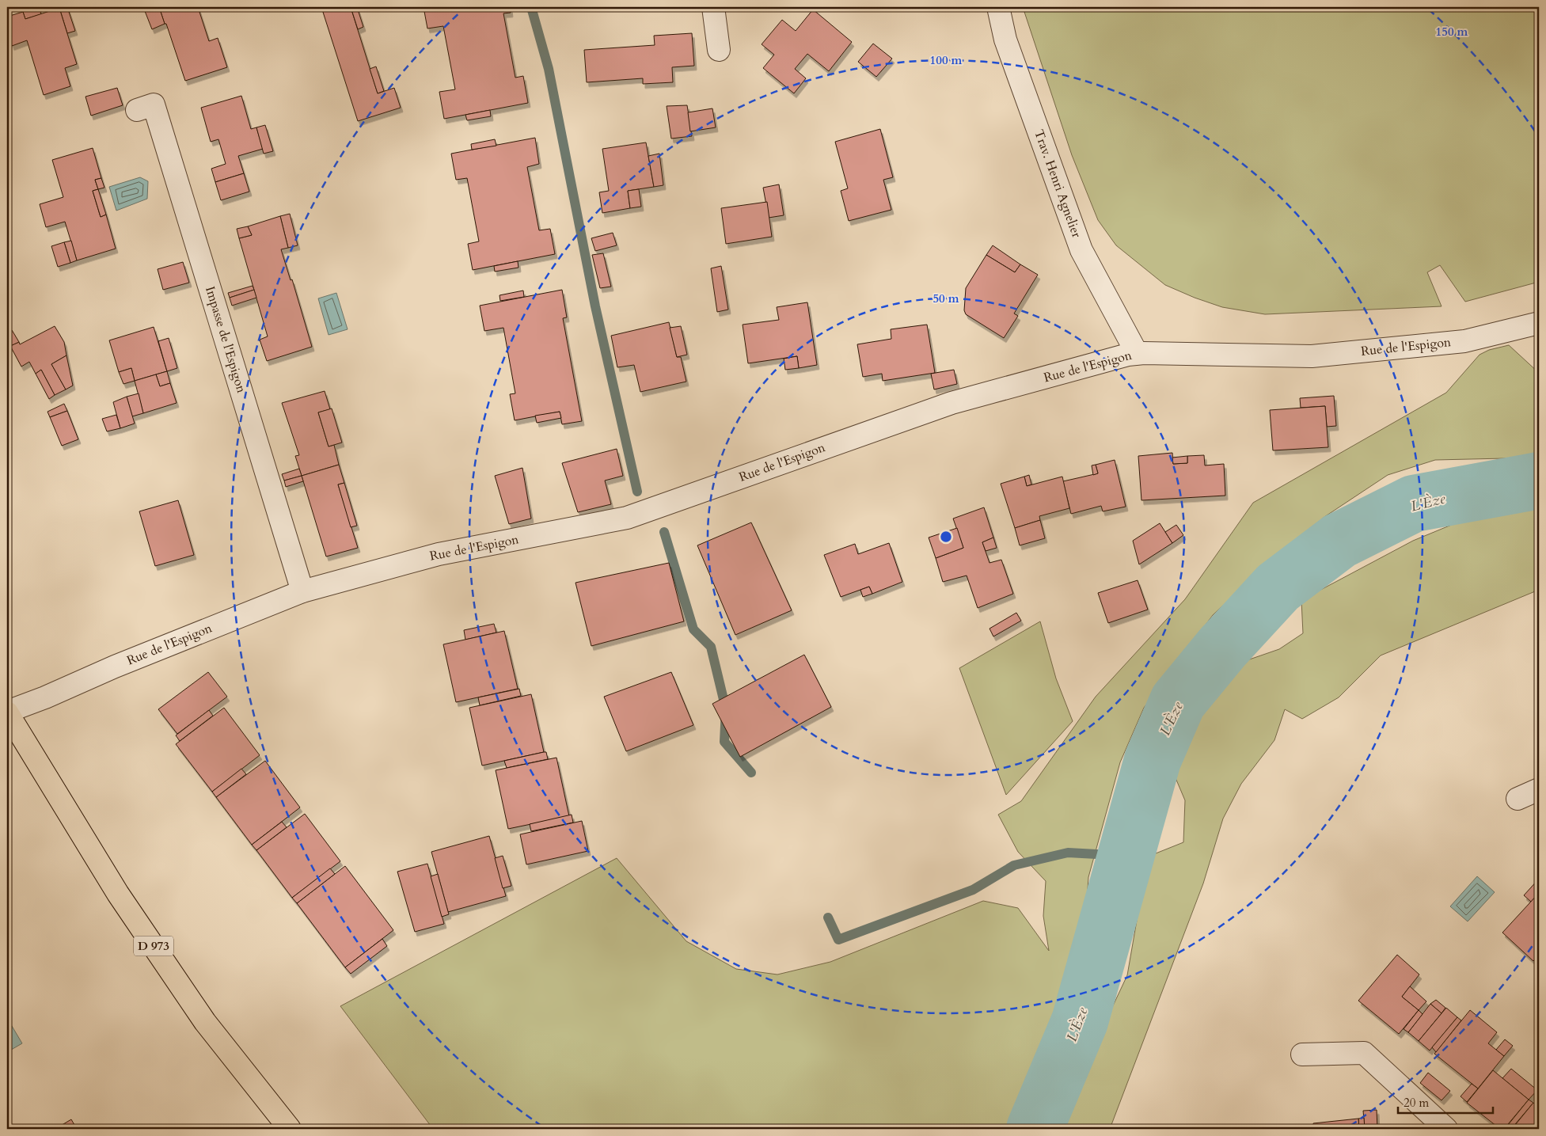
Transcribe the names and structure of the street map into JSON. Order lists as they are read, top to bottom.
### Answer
{
  "streets": {
    "main road": ["D 973"],
    "street": ["Trav. Henri Agnelier", "Impasse de l'Espigon", "Rue de l'Espigon"]
  },
  "crossings": [
    ["Trav. Henri Agnelier", "Rue de l'Espigon"],
    ["Impasse de l'Espigon", "Rue de l'Espigon"],
    ["Rue de l'Espigon", "D 973"]
  ],
  "water": ["L'Èze"],
  "scale_bar": "20 m",
  "rings": ["150 m", "100 m", "50 m"]
}
